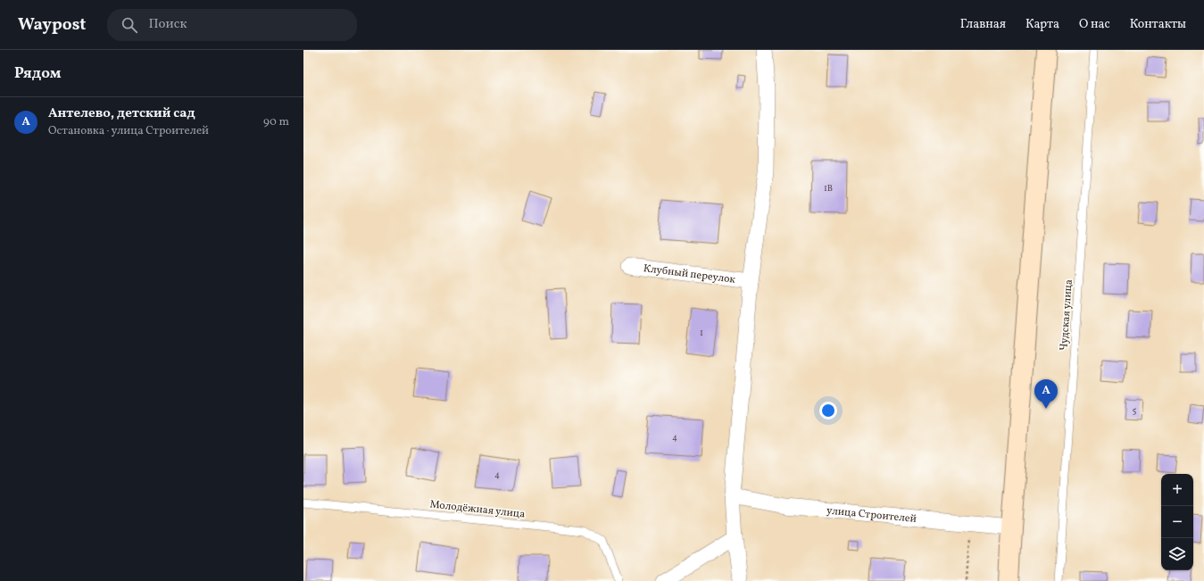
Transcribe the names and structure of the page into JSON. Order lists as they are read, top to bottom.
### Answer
{
  "streets": {
    "street": ["Клубный переулок", "улица Строителей"],
    "lane": ["Чудская улица", "Молодёжная улица"]
  },
  "house_numbers": [
    "1В",
    "1",
    "5",
    "4",
    "4"
  ],
  "page": {
    "header": "Waypost",
    "search": "Поиск",
    "nav": [
      "Главная",
      "Карта",
      "О нас",
      "Контакты"
    ],
    "heading": "Рядом",
    "list": [
      {
        "mark": "A",
        "name": "Антелево, детский сад",
        "note": "Остановка · улица Строителей",
        "value": "90 m"
      }
    ],
    "pins": "A",
    "map_buttons": ["+", "−"]
  }
}
